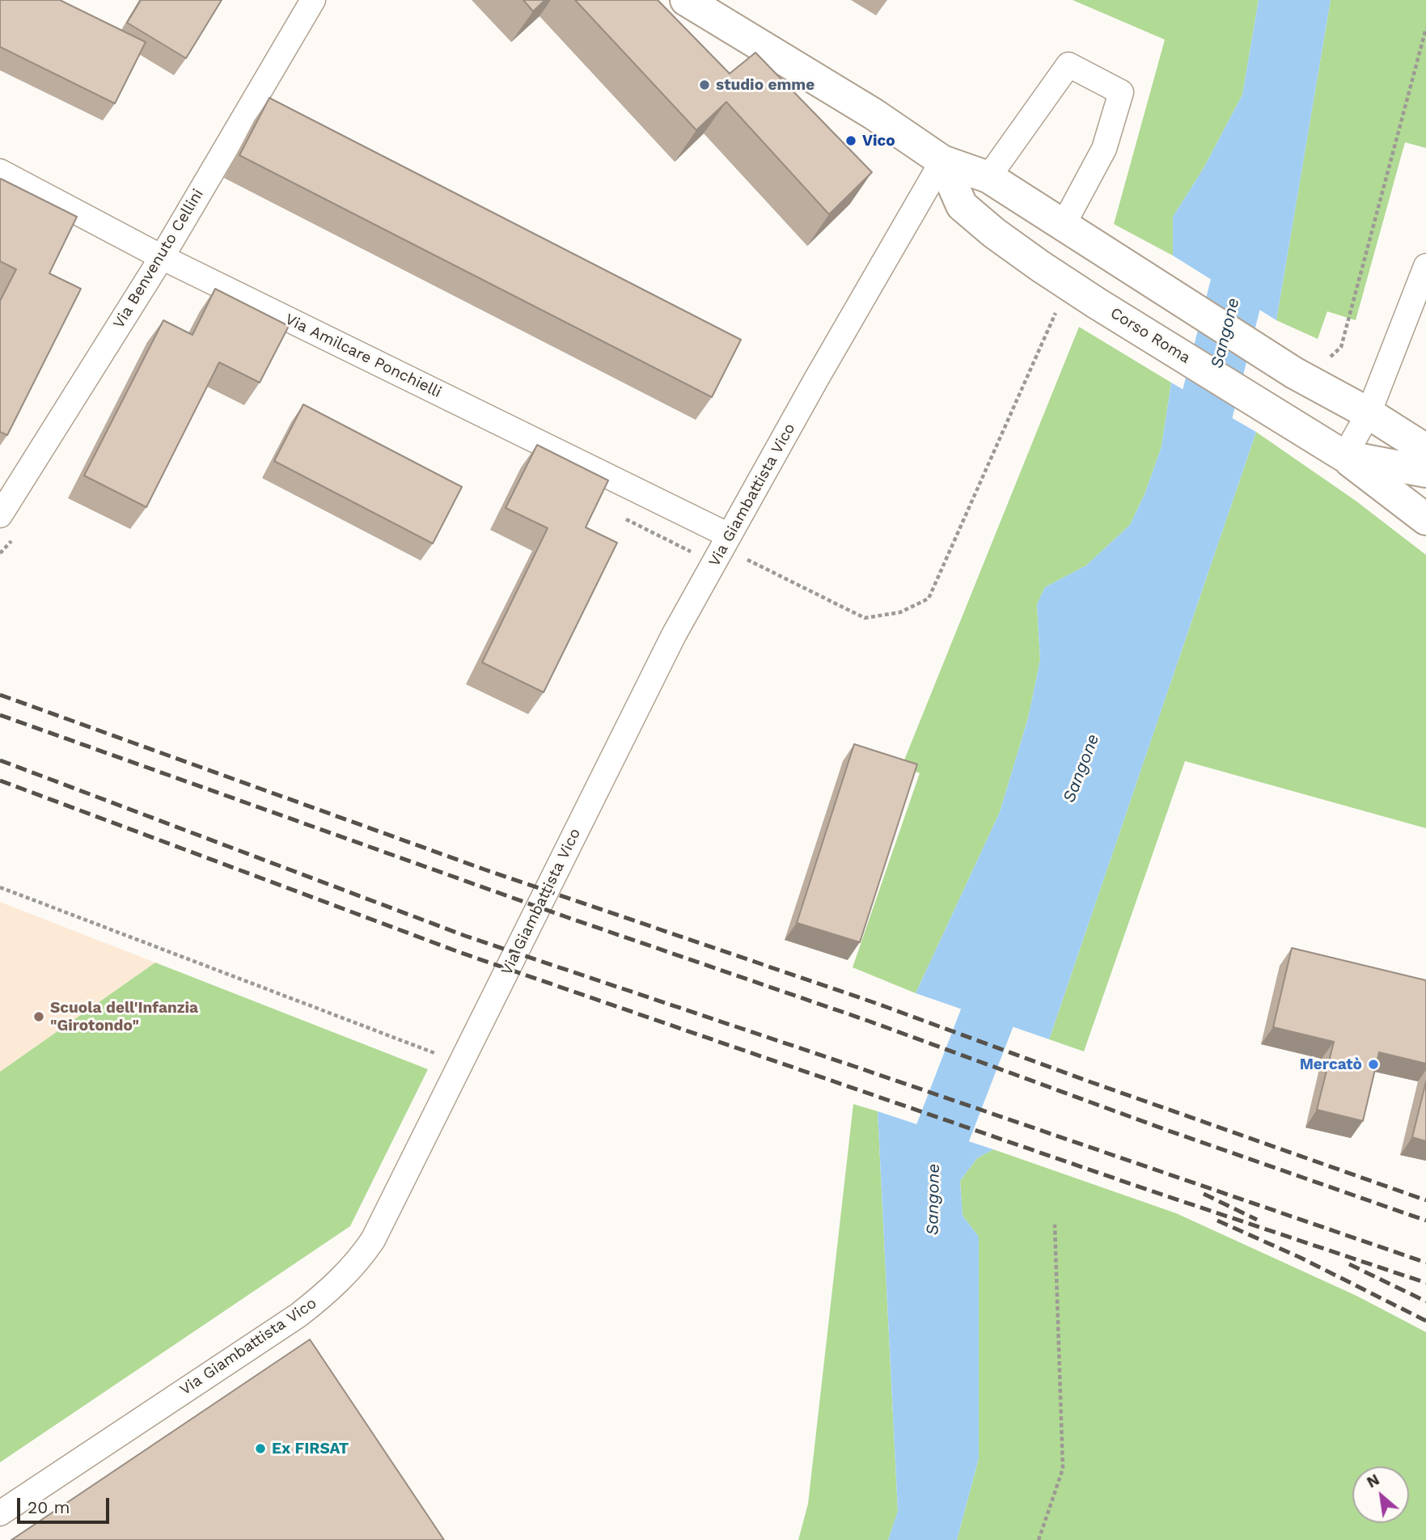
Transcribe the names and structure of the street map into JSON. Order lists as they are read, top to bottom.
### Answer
{
  "streets": {
    "street": [
      "Via Benvenuto Cellini",
      "Corso Roma",
      "Via Amilcare Ponchielli",
      "Via Giambattista Vico"
    ]
  },
  "crossings": [
    ["Via Benvenuto Cellini", "Via Amilcare Ponchielli"],
    ["Corso Roma", "Via Giambattista Vico"],
    ["Via Amilcare Ponchielli", "Via Giambattista Vico"]
  ],
  "water": ["Sangone"],
  "places": [
    "studio emme",
    "Vico",
    "Scuola dell'Infanzia \"Girotondo\"",
    "Mercatò",
    "Ex FIRSAT"
  ],
  "scale_bar": "20 m",
  "north": "top left"
}
